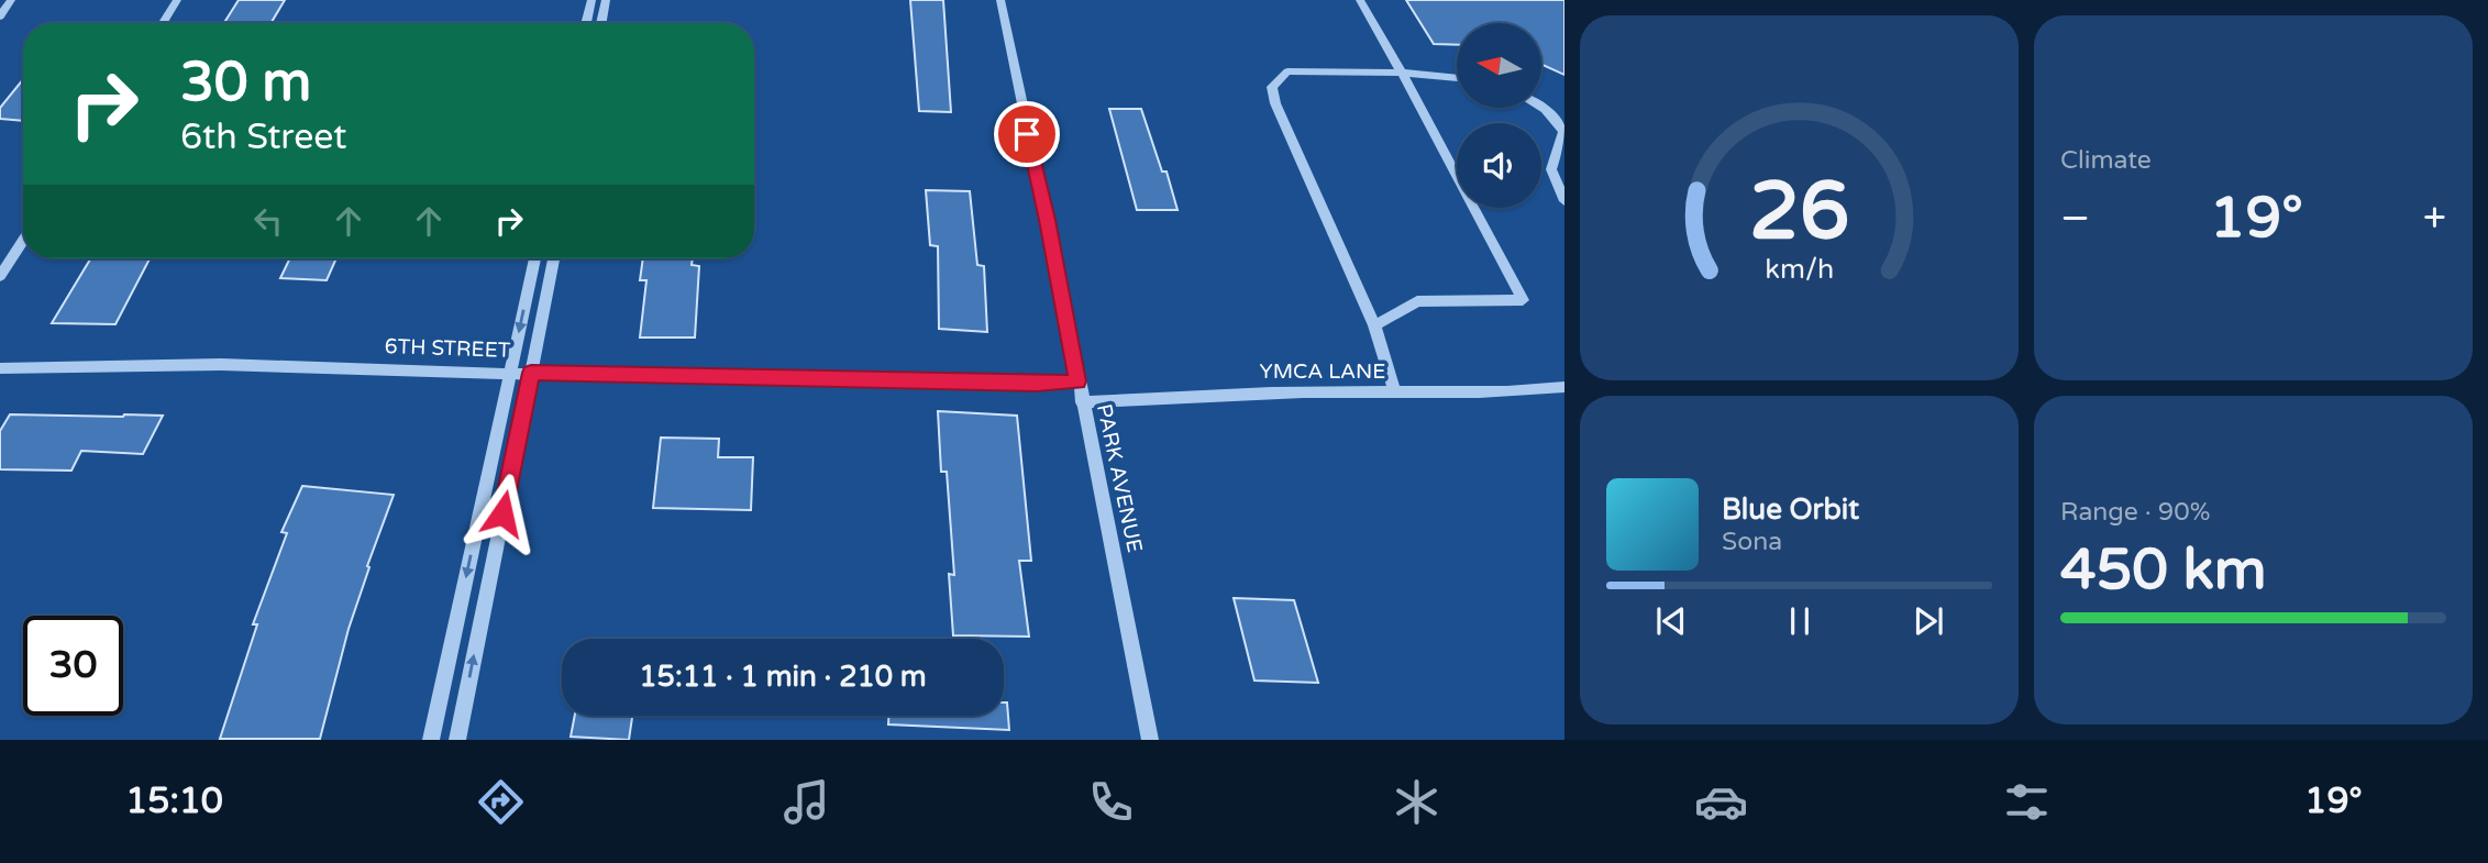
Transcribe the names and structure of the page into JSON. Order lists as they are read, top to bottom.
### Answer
{
  "streets": {
    "street": ["6TH STREET", "YMCA LANE", "PARK AVENUE"]
  },
  "crossings": [
    ["6TH STREET", "PARK AVENUE"],
    ["YMCA LANE", "PARK AVENUE"]
  ],
  "north": "left",
  "page": {
    "tile": [
      "Climate",
      ["Range · 90%", "450 km"]
    ],
    "turn": ["30 m", "6th Street"],
    "heat": ["−", "19°", "+"],
    "song": ["Blue Orbit", "Sona"],
    "limit": "30",
    "trip": "15:11 · 1 min · 210 m",
    "tabs": ["15:10", "19°"],
    "gauge": ["26", "km/h"]
  }
}
